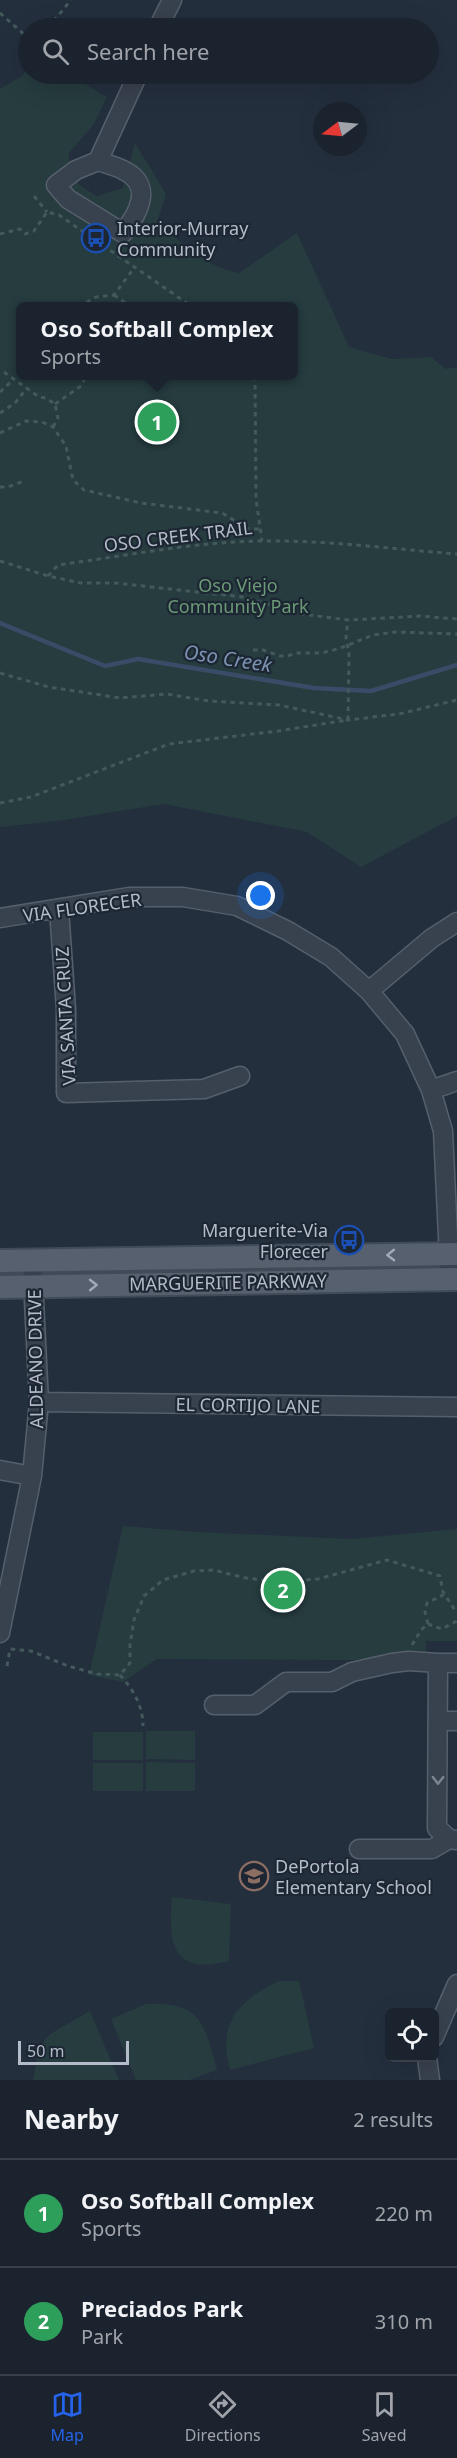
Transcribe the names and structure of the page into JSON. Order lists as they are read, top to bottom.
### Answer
{
  "streets": {
    "main road": ["MARGUERITE PARKWAY"],
    "street": [
      "VIA FLORECER",
      "VIA SANTA CRUZ",
      "ALDEANO DRIVE",
      "EL CORTIJO LANE"
    ],
    "path": ["OSO CREEK TRAIL"]
  },
  "crossings": [
    ["VIA FLORECER", "VIA SANTA CRUZ"],
    ["VIA FLORECER", "MARGUERITE PARKWAY"],
    ["MARGUERITE PARKWAY", "ALDEANO DRIVE"],
    ["ALDEANO DRIVE", "EL CORTIJO LANE"]
  ],
  "water": ["Oso Creek"],
  "parks": ["Oso Viejo Community Park"],
  "places": {
    "bus stop": ["Interior-Murray Community", "Marguerite-Via Florecer"],
    "school or university": ["DePortola Elementary School"]
  },
  "scale_bar": "50 m",
  "north": "left",
  "page": {
    "search": "Search here",
    "popup": ["Oso Softball Complex", "Sports"],
    "pins": ["1", "2"],
    "scale": "50 m",
    "heading": ["Nearby", "2 results"],
    "list": [
      {
        "mark": "1",
        "name": "Oso Softball Complex",
        "note": "Sports",
        "value": "220 m"
      },
      {
        "mark": "2",
        "name": "Preciados Park",
        "note": "Park",
        "value": "310 m"
      }
    ],
    "nav": ["Map", "Directions", "Saved"]
  }
}
